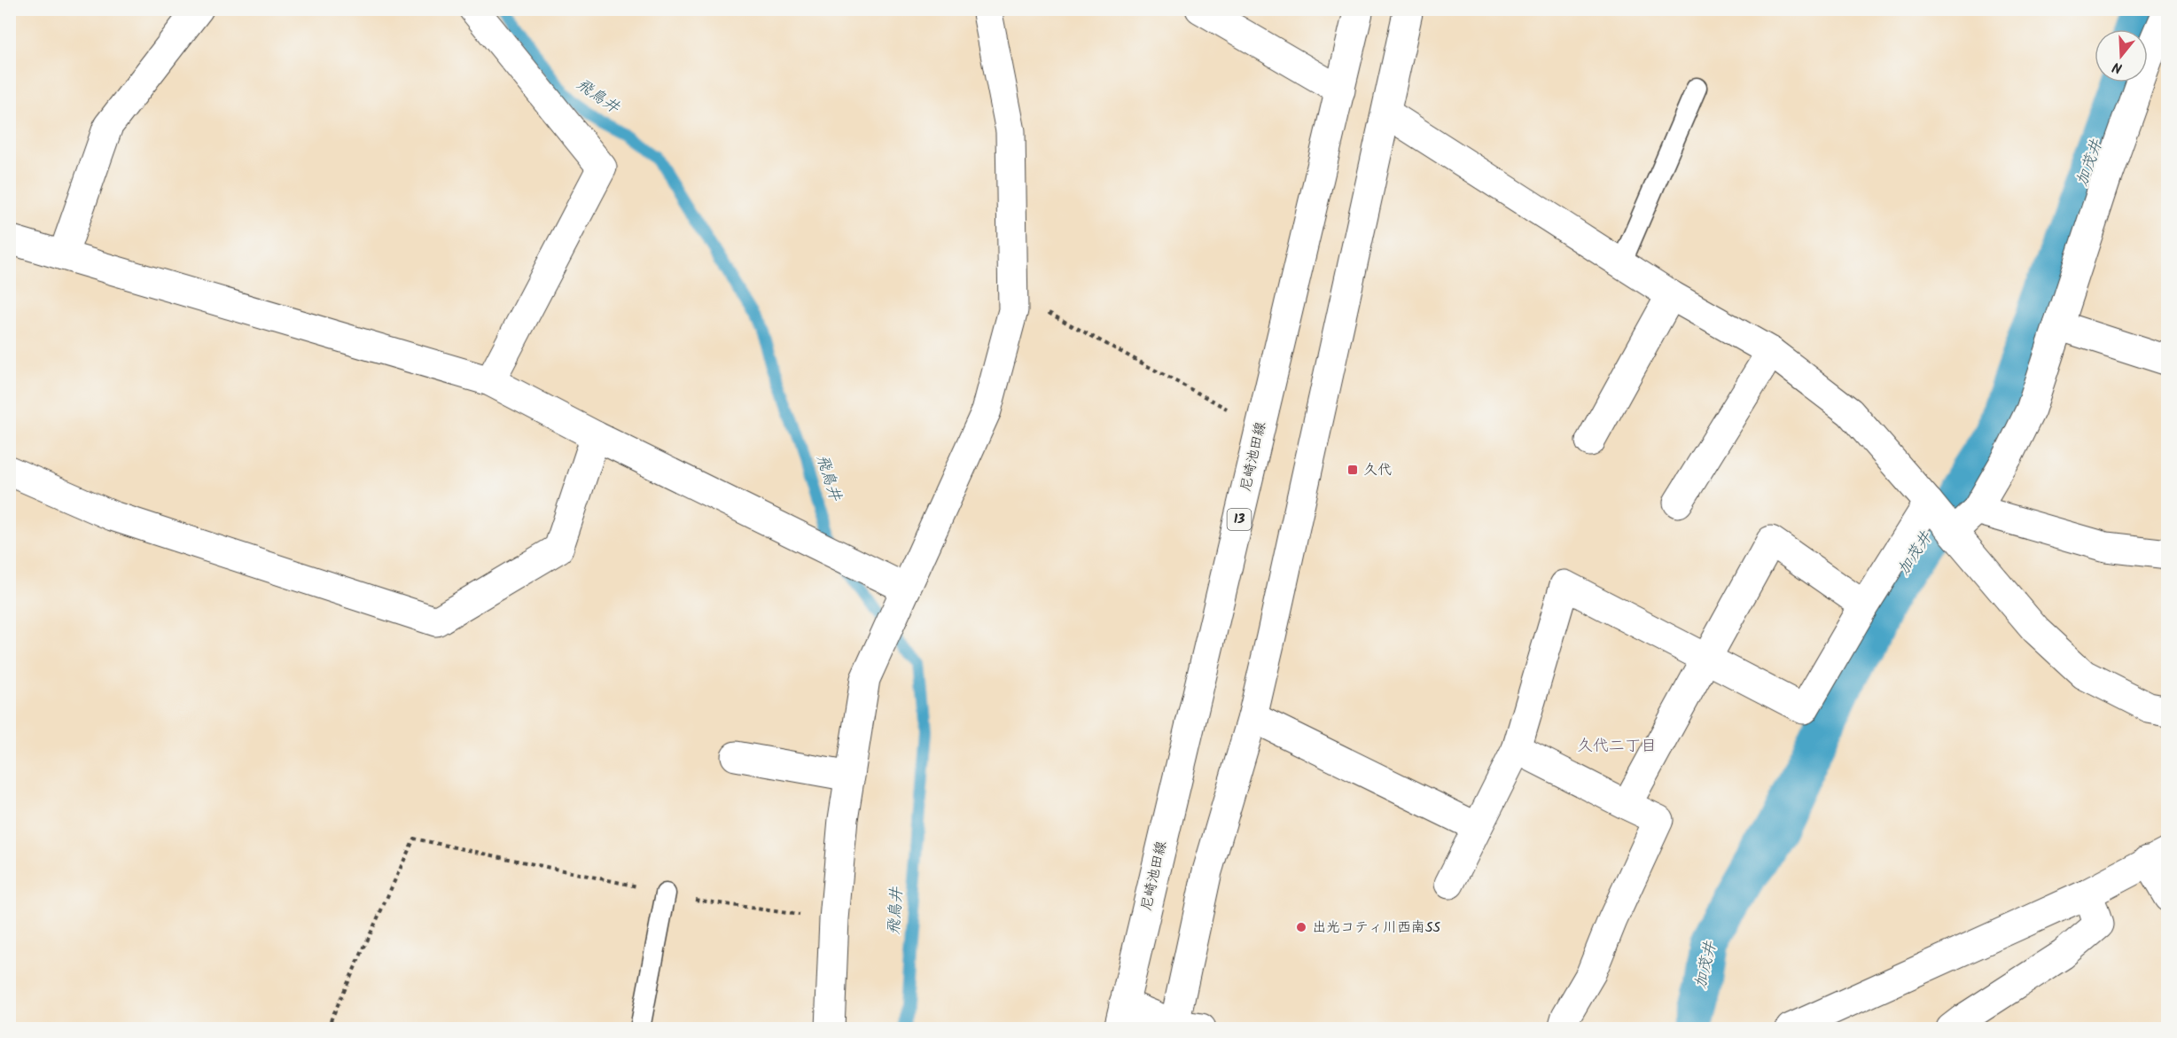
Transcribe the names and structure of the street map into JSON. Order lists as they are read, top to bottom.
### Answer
{
  "streets": {
    "street": ["尼崎池田線", "13"]
  },
  "districts": ["久代二丁目"],
  "water": ["飛鳥井", "加茂井"],
  "places": {
    "transit": ["久代"],
    "other": ["出光コティ川西南SS"]
  },
  "north": "bottom"
}
